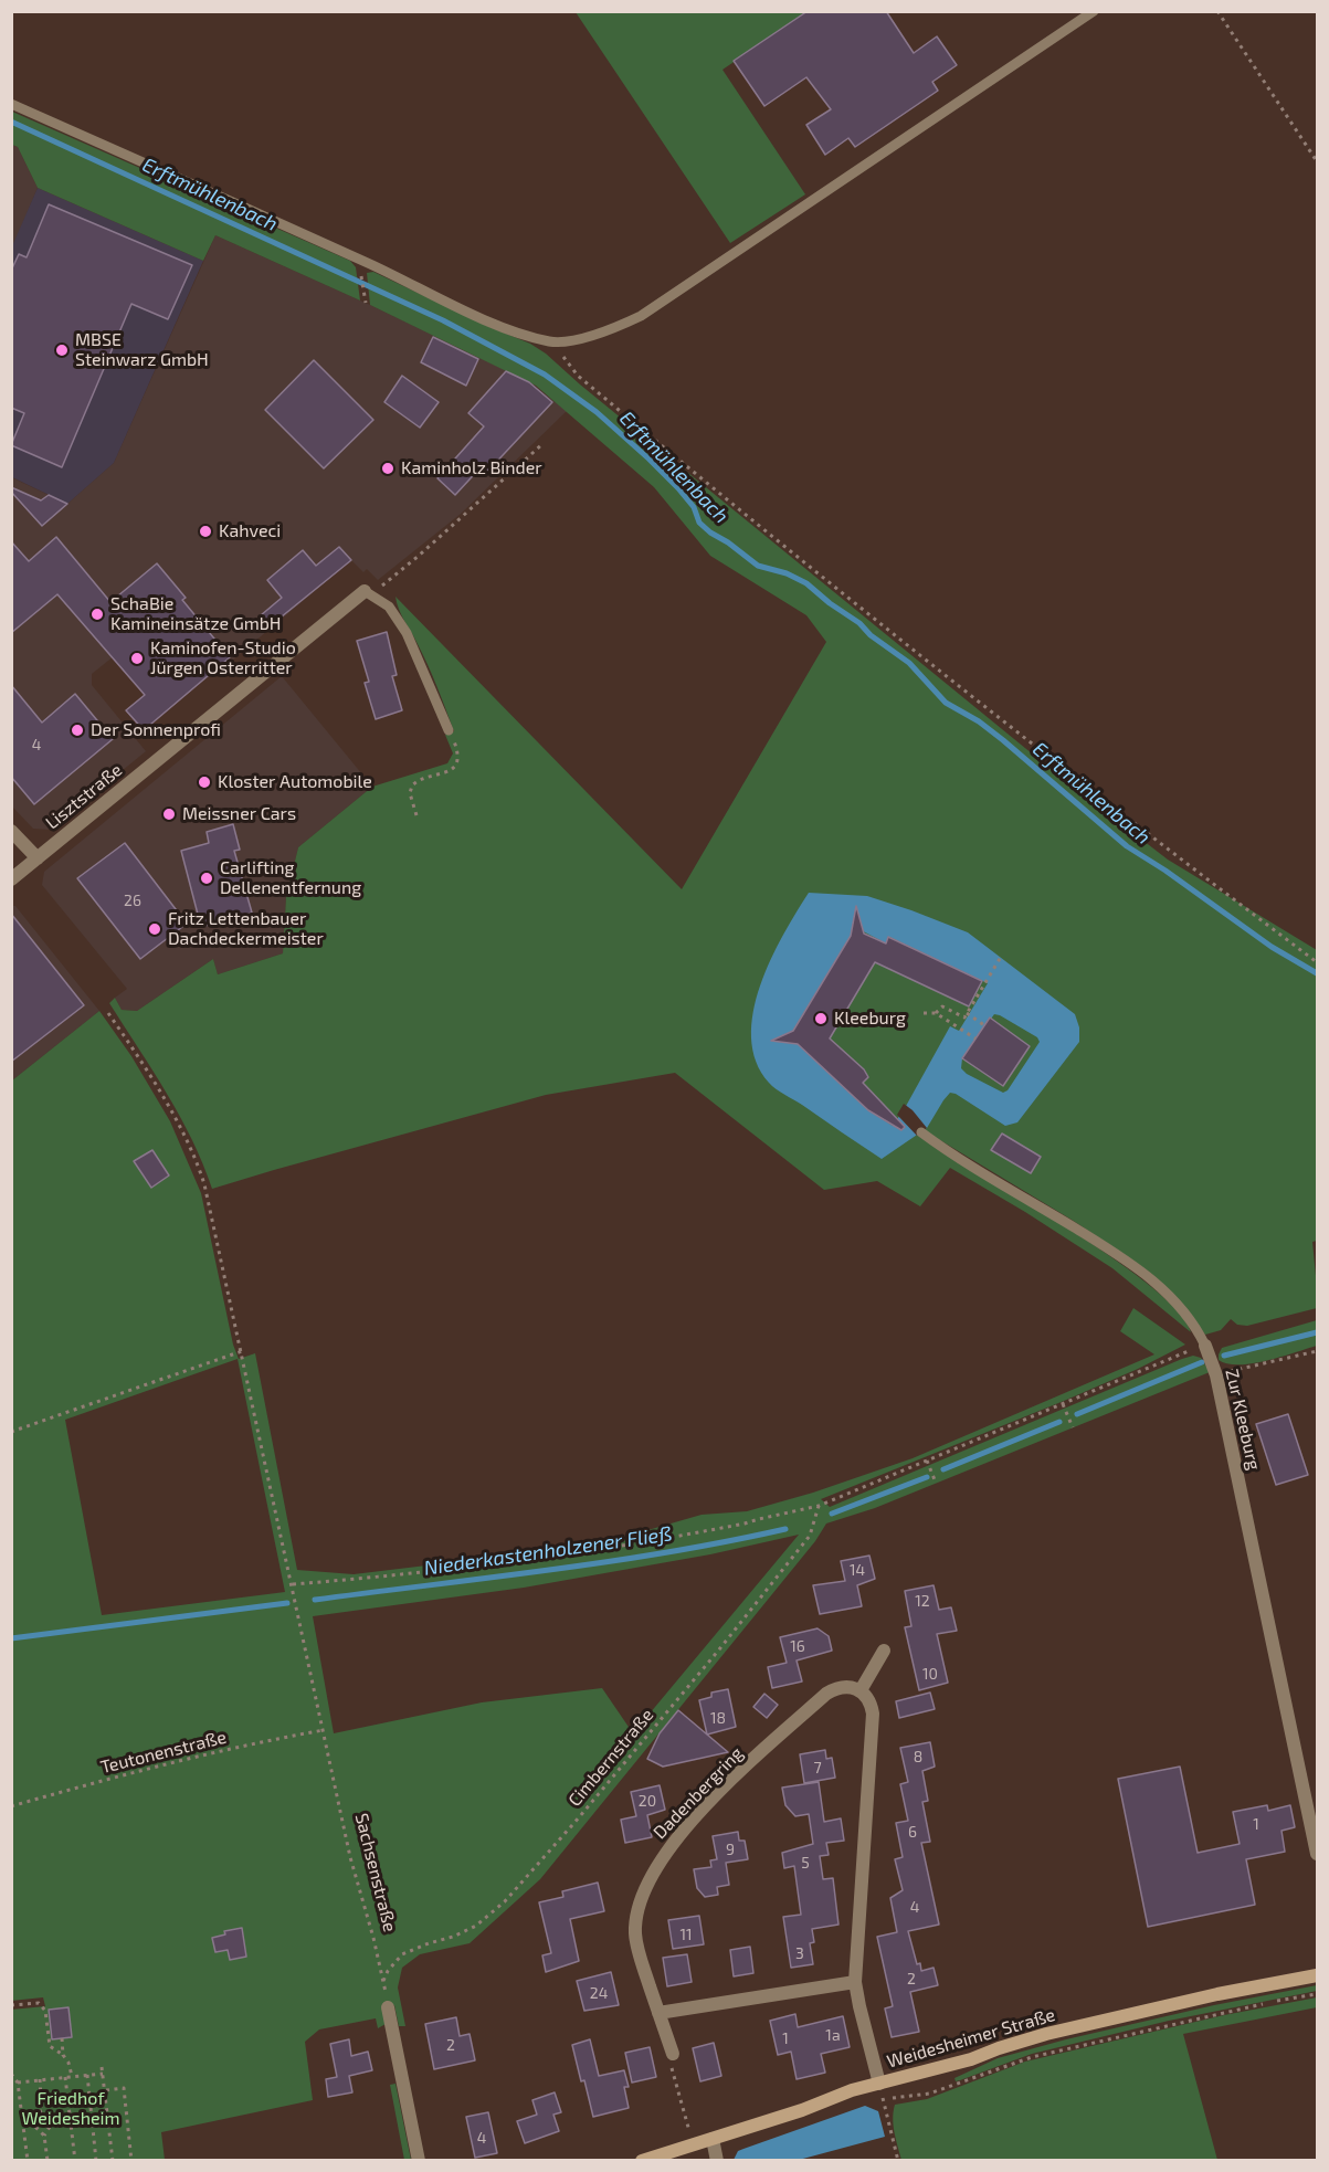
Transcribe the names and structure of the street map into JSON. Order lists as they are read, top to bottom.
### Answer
{
  "streets": {
    "street": [
      "Lisztstraße",
      "Zur Kleeburg",
      "Dadenbergring",
      "Weidesheimer Straße"
    ],
    "path": ["Teutonenstraße", "Cimbernstraße", "Sachsenstraße"]
  },
  "crossings": [
    ["Teutonenstraße", "Sachsenstraße"],
    ["Cimbernstraße", "Sachsenstraße"]
  ],
  "water": ["Erftmühlenbach", "Niederkastenholzener Fließ"],
  "parks": ["Friedhof Weidesheim"],
  "places": [
    "MBSE Steinwarz GmbH",
    "Kaminholz Binder",
    "Kahveci",
    "SchaBie Kamineinsätze GmbH",
    "Kaminofen-Studio Jürgen Osterritter",
    "Der Sonnenprofi",
    "Kloster Automobile",
    "Meissner Cars",
    "Carlifting Dellenentfernung",
    "Fritz Lettenbauer Dachdeckermeister",
    "Kleeburg"
  ],
  "house_numbers": [
    "4",
    "26",
    "14",
    "12",
    "16",
    "10",
    "18",
    "8",
    "7",
    "20",
    "1",
    "6",
    "9",
    "5",
    "4",
    "11",
    "3",
    "2",
    "24",
    "1a",
    "1",
    "2",
    "4"
  ]
}
